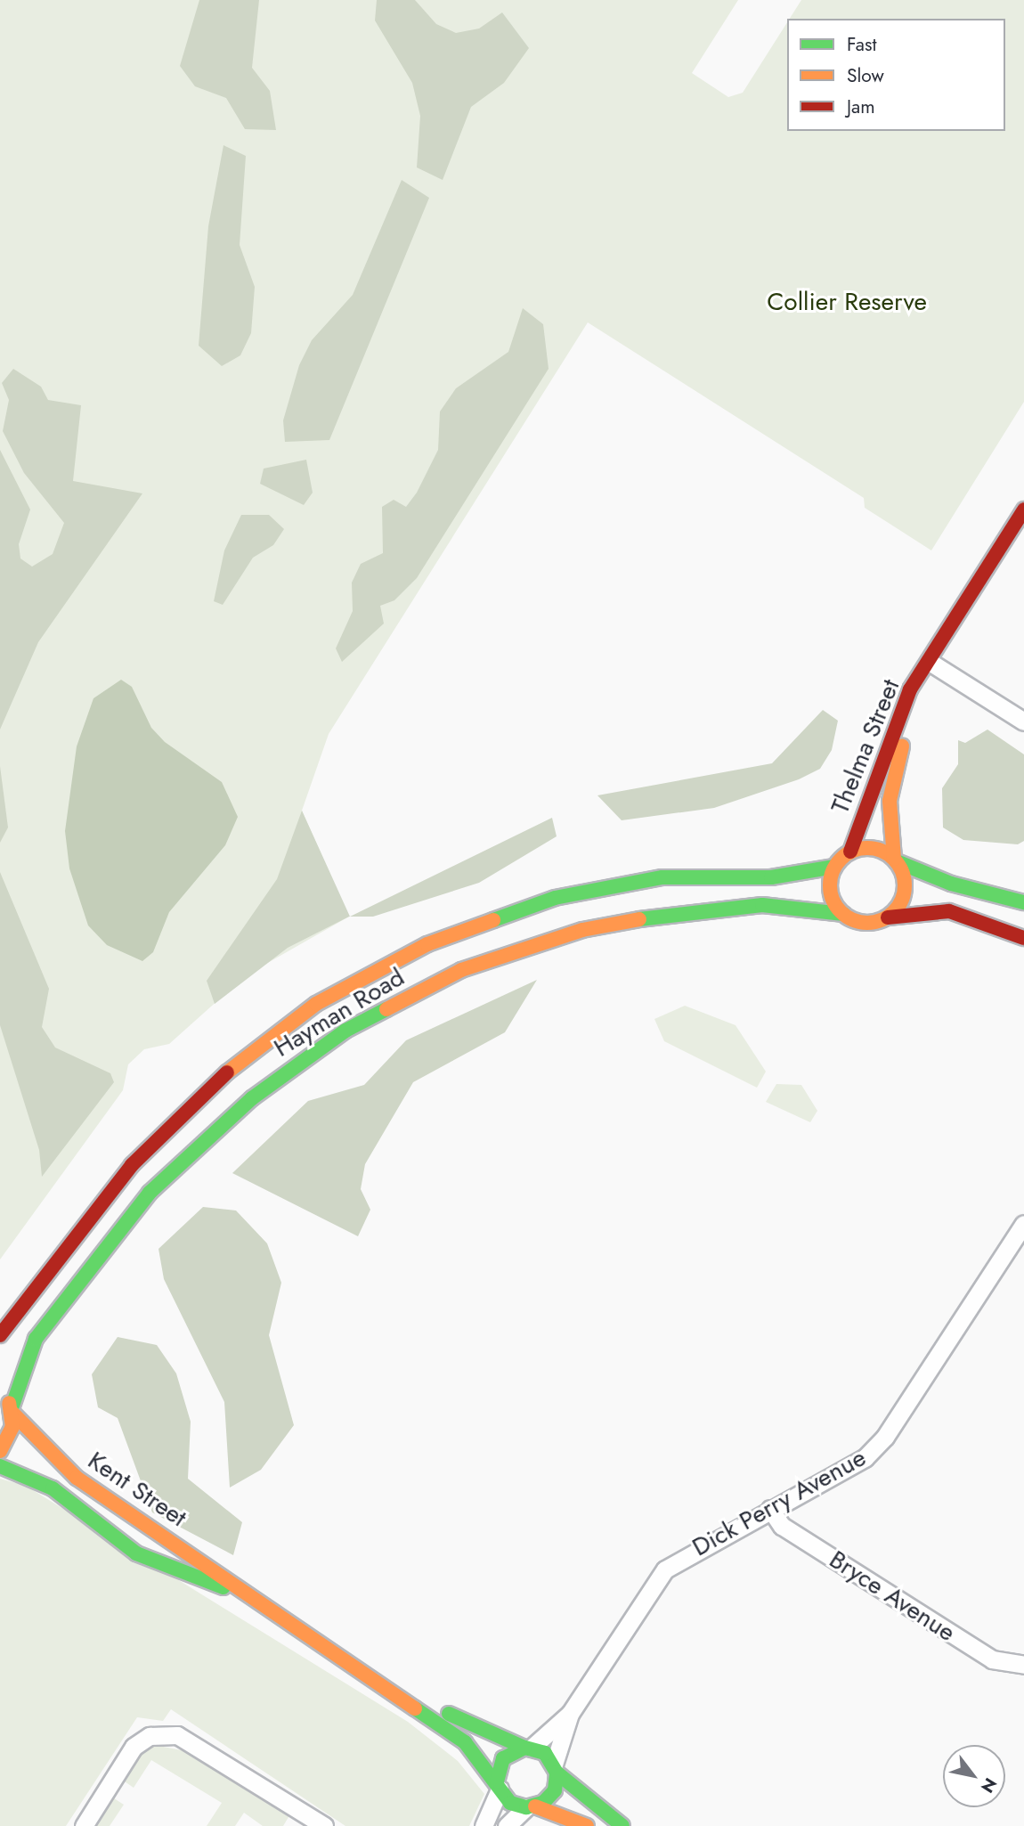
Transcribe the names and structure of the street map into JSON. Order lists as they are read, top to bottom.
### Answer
{
  "streets": {
    "main road": ["Thelma Street", "Hayman Road", "Kent Street"],
    "street": ["Dick Perry Avenue", "Bryce Avenue"]
  },
  "crossings": [
    ["Thelma Street", "Hayman Road"],
    ["Hayman Road", "Kent Street"],
    ["Kent Street", "Dick Perry Avenue"],
    ["Dick Perry Avenue", "Bryce Avenue"]
  ],
  "parks": ["Collier Reserve"],
  "legend": ["Fast", "Slow", "Jam"],
  "north": "bottom right"
}
